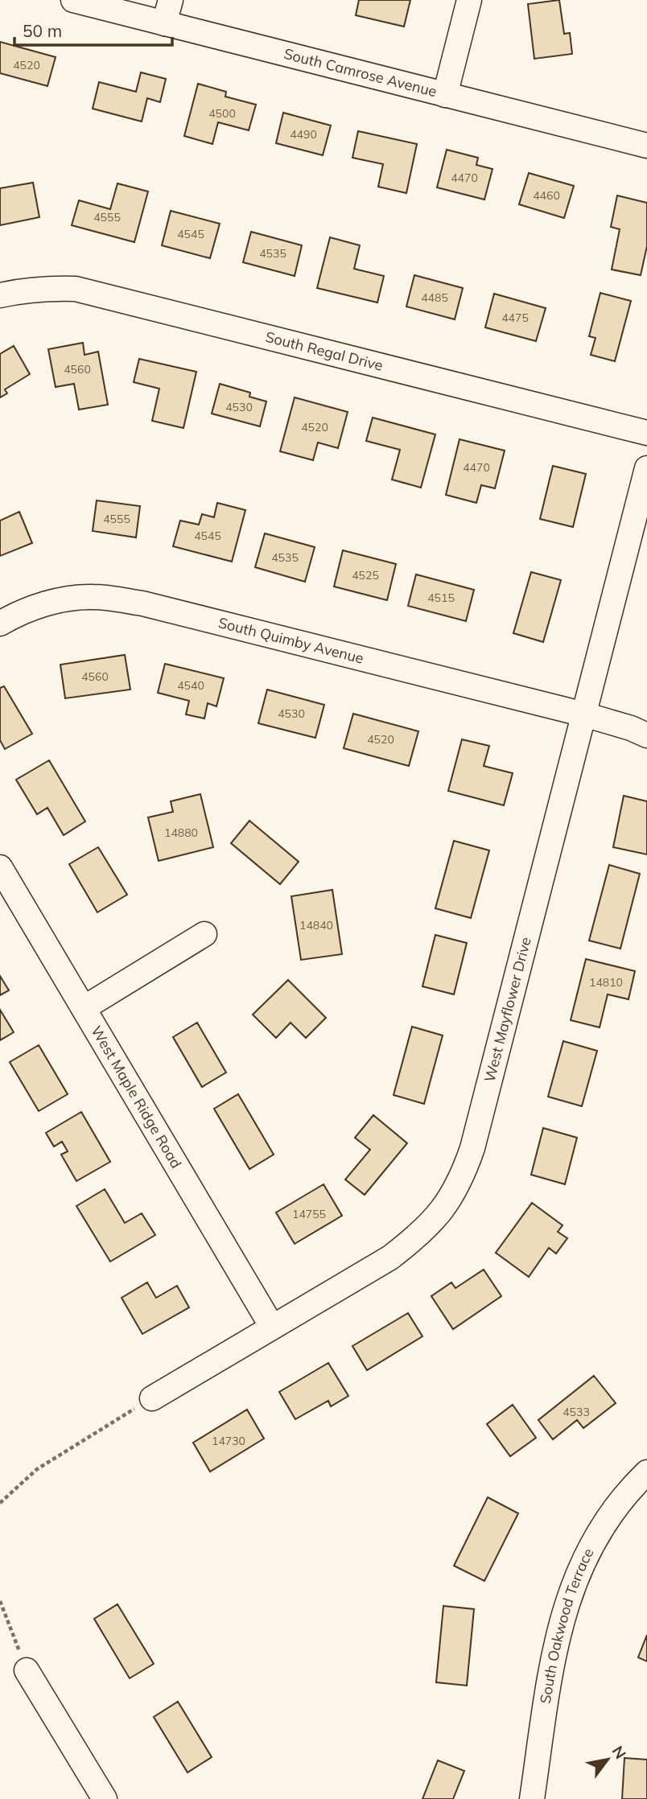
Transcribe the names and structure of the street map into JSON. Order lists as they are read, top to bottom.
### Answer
{
  "streets": {
    "street": [
      "South Camrose Avenue",
      "South Regal Drive",
      "South Quimby Avenue",
      "West Mayflower Drive",
      "West Maple Ridge Road",
      "South Oakwood Terrace"
    ]
  },
  "crossings": [
    ["South Quimby Avenue", "West Mayflower Drive"],
    ["West Mayflower Drive", "West Maple Ridge Road"]
  ],
  "house_numbers": [
    "4520",
    "4500",
    "4490",
    "4470",
    "4460",
    "4555",
    "4545",
    "4535",
    "4485",
    "4475",
    "4560",
    "4530",
    "4520",
    "4470",
    "4555",
    "4545",
    "4535",
    "4525",
    "4515",
    "4560",
    "4540",
    "4530",
    "4520",
    "14880",
    "14840",
    "14810",
    "14755",
    "4533",
    "14730"
  ],
  "scale_bar": "50 m",
  "north": "top right"
}
